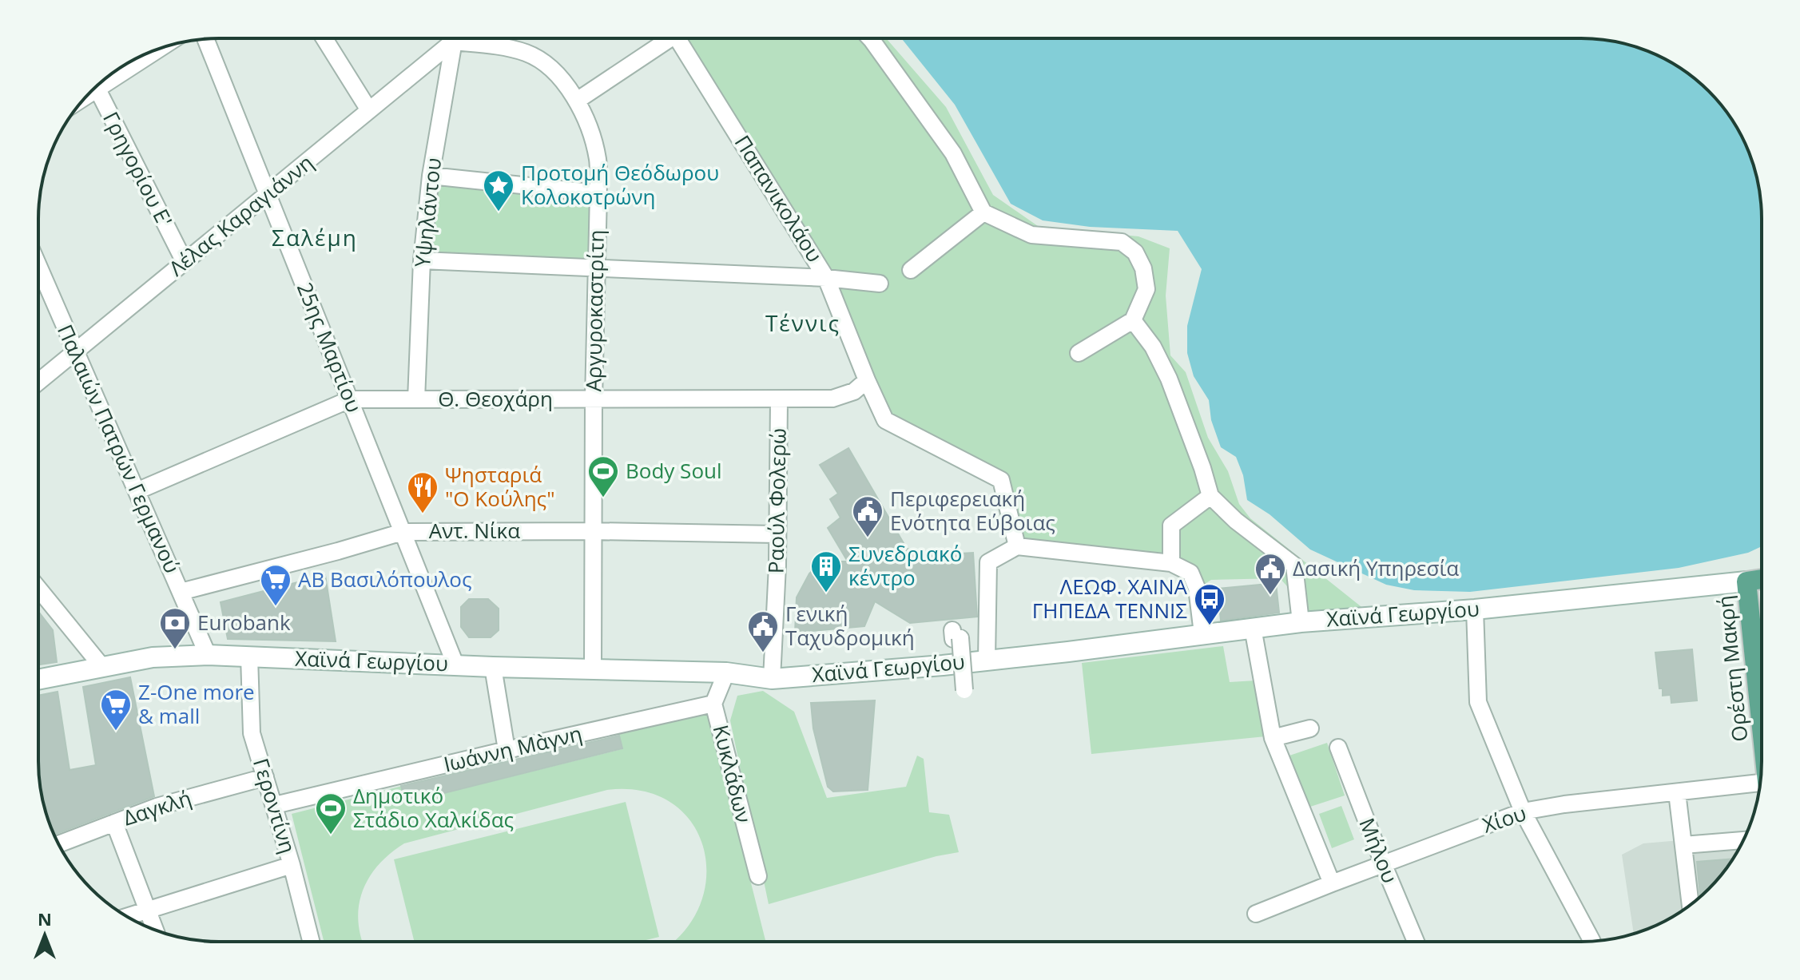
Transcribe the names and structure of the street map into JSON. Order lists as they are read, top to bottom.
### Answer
{
  "streets": {
    "main road": ["Χαϊνά Γεωργίου", "Ορέστη Μακρή"],
    "street": [
      "Γρηγορίου Ε'",
      "Παπανικολάου",
      "Υψηλάντου",
      "Λέλας Καραγιάννη",
      "Αργυροκαστρίτη",
      "25ης Μαρτίου",
      "Θ. Θεοχάρη",
      "Παλαιών Πατρών Γερμανού",
      "Ραούλ Φολερώ",
      "Αντ. Νίκα",
      "Ιωάννη Μὰγνη",
      "Κυκλάδων",
      "Γεροντίνη",
      "Δαγκλή",
      "Χίου",
      "Μήλου"
    ]
  },
  "crossings": [
    ["Γρηγορίου Ε'", "Λέλας Καραγιάννη"],
    ["Παπανικολάου", "Θ. Θεοχάρη"],
    ["Υψηλάντου", "Θ. Θεοχάρη"],
    ["Λέλας Καραγιάννη", "25ης Μαρτίου"],
    ["Λέλας Καραγιάννη", "Παλαιών Πατρών Γερμανού"],
    ["Αργυροκαστρίτη", "Θ. Θεοχάρη"],
    ["Αργυροκαστρίτη", "Αντ. Νίκα"],
    ["Αργυροκαστρίτη", "Χαϊνά Γεωργίου"],
    ["25ης Μαρτίου", "Θ. Θεοχάρη"],
    ["25ης Μαρτίου", "Αντ. Νίκα"],
    ["25ης Μαρτίου", "Χαϊνά Γεωργίου"],
    ["Θ. Θεοχάρη", "Παλαιών Πατρών Γερμανού"],
    ["Θ. Θεοχάρη", "Ραούλ Φολερώ"],
    ["Παλαιών Πατρών Γερμανού", "Αντ. Νίκα"],
    ["Παλαιών Πατρών Γερμανού", "Χαϊνά Γεωργίου"],
    ["Ραούλ Φολερώ", "Αντ. Νίκα"],
    ["Ραούλ Φολερώ", "Χαϊνά Γεωργίου"],
    ["Χαϊνά Γεωργίου", "Ορέστη Μακρή"],
    ["Χαϊνά Γεωργίου", "Κυκλάδων"],
    ["Χαϊνά Γεωργίου", "Γεροντίνη"],
    ["Ιωάννη Μὰγνη", "Κυκλάδων"],
    ["Ιωάννη Μὰγνη", "Γεροντίνη"],
    ["Γεροντίνη", "Δαγκλή"],
    ["Χίου", "Μήλου"]
  ],
  "districts": ["Σαλέμη", "Τέννις"],
  "places": {
    "place": ["Προτομή Θεόδωρου Κολοκοτρώνη"],
    "sports": ["Body Soul", "Δημοτικό Στάδιο Χαλκίδας"],
    "restaurant": ["Ψησταριά \"Ο Κούλης\""],
    "public building": ["Περιφερειακή Ενότητα Εύβοιας", "Δασική Υπηρεσία", "Γενική Ταχυδρομική"],
    "building": ["Συνεδριακό κέντρο"],
    "supermarket": ["ΑΒ Βασιλόπουλος", "Z-One more & mall"],
    "bus stop": ["ΛΕΩΦ. ΧΑΙΝΑ ΓΗΠΕΔΑ ΤΕΝΝΙΣ"],
    "bank": ["Eurobank"]
  },
  "north": "top"
}
